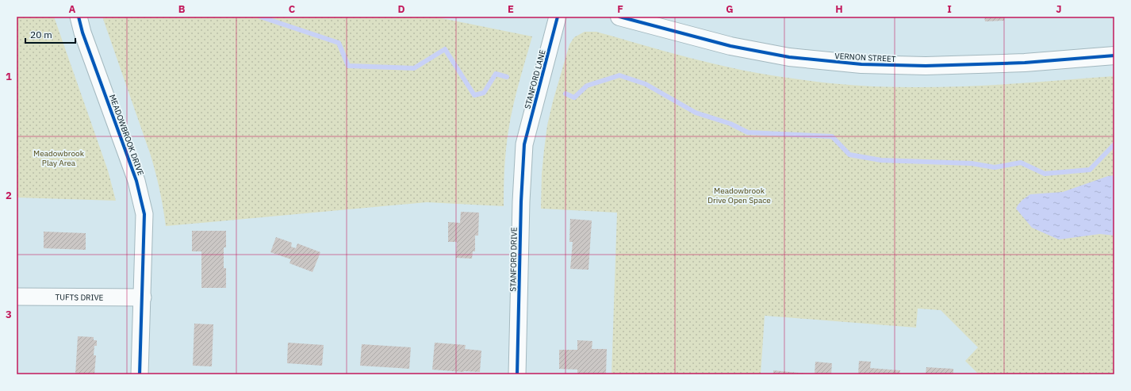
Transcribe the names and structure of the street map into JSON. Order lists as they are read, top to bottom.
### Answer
{
  "streets": {
    "street": [
      "VERNON STREET",
      "STANFORD LANE",
      "MEADOWBROOK DRIVE",
      "STANFORD DRIVE",
      "TUFTS DRIVE"
    ]
  },
  "crossings": [
    ["STANFORD LANE", "STANFORD DRIVE"],
    ["MEADOWBROOK DRIVE", "TUFTS DRIVE"]
  ],
  "parks": ["Meadowbrook Play Area", "Meadowbrook Drive Open Space"],
  "scale_bar": "20 m",
  "grid": {
    "columns": [
      "A",
      "B",
      "C",
      "D",
      "E",
      "F",
      "G",
      "H",
      "I",
      "J"
    ],
    "rows": ["1", "2", "3"]
  }
}
